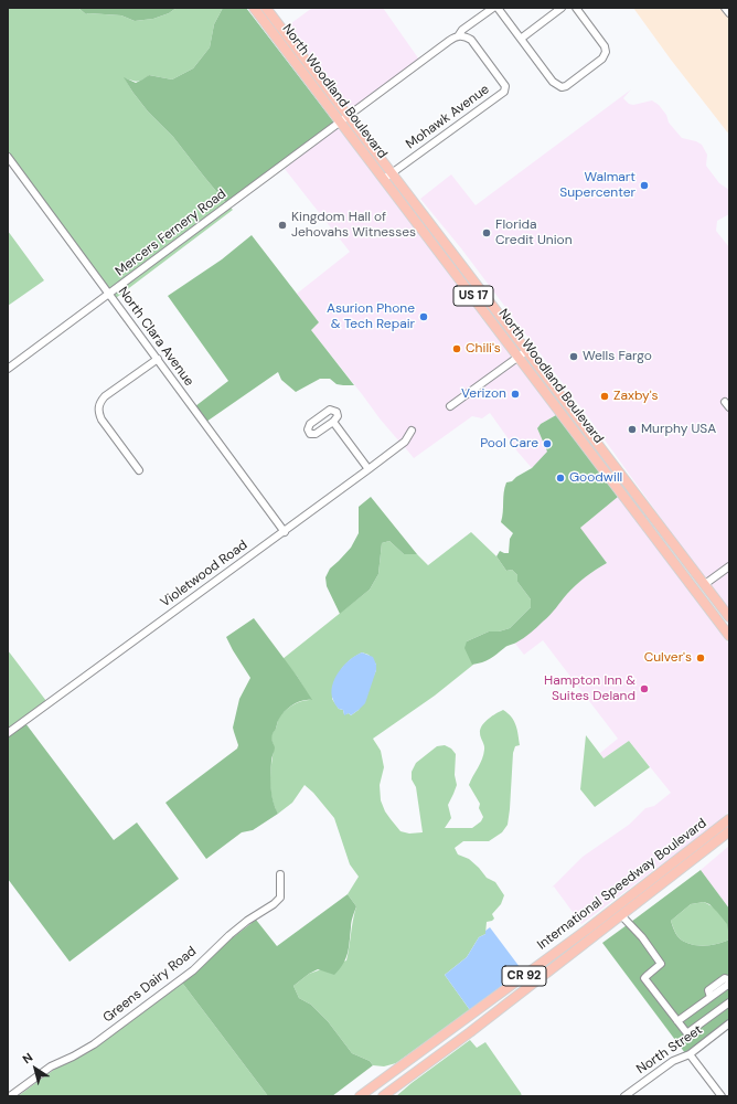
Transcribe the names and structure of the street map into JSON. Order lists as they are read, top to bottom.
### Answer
{
  "streets": {
    "main road": [
      "North Woodland Boulevard",
      "US 17",
      "International Speedway Boulevard",
      "CR 92"
    ],
    "street": [
      "Mohawk Avenue",
      "Mercers Fernery Road",
      "North Clara Avenue",
      "Violetwood Road",
      "Greens Dairy Road",
      "North Street"
    ]
  },
  "crossings": [
    ["North Woodland Boulevard", "Mohawk Avenue"],
    ["North Woodland Boulevard", "Mercers Fernery Road"],
    ["Mohawk Avenue", "Mercers Fernery Road"],
    ["Mercers Fernery Road", "North Clara Avenue"],
    ["North Clara Avenue", "Violetwood Road"]
  ],
  "places": [
    "Walmart Supercenter",
    "Kingdom Hall of Jehovahs Witnesses",
    "Florida Credit Union",
    "Asurion Phone & Tech Repair",
    "Chili's",
    "Wells Fargo",
    "Verizon",
    "Zaxby's",
    "Murphy USA",
    "Pool Care",
    "Goodwill",
    "Culver's",
    "Hampton Inn & Suites Deland"
  ],
  "north": "top left"
}
